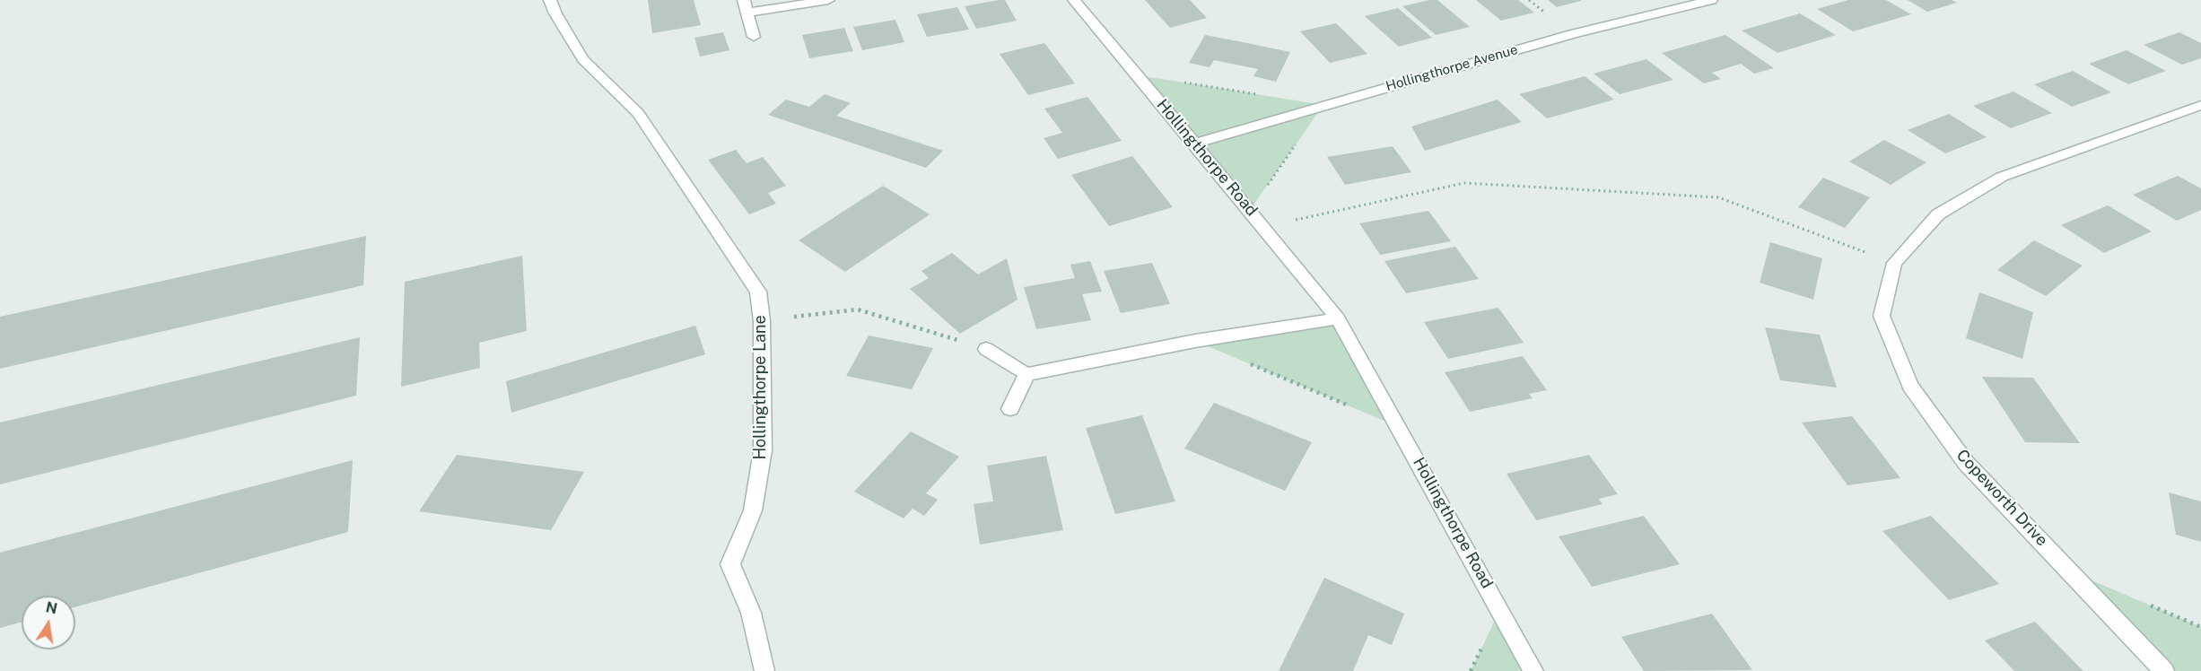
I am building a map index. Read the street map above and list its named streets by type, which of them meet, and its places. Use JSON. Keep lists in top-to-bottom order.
{
  "streets": {
    "street": [
      "Hollingthorpe Avenue",
      "Hollingthorpe Road",
      "Hollingthorpe Lane",
      "Copeworth Drive"
    ]
  },
  "crossings": [
    ["Hollingthorpe Avenue", "Hollingthorpe Road"]
  ],
  "north": "top"
}
